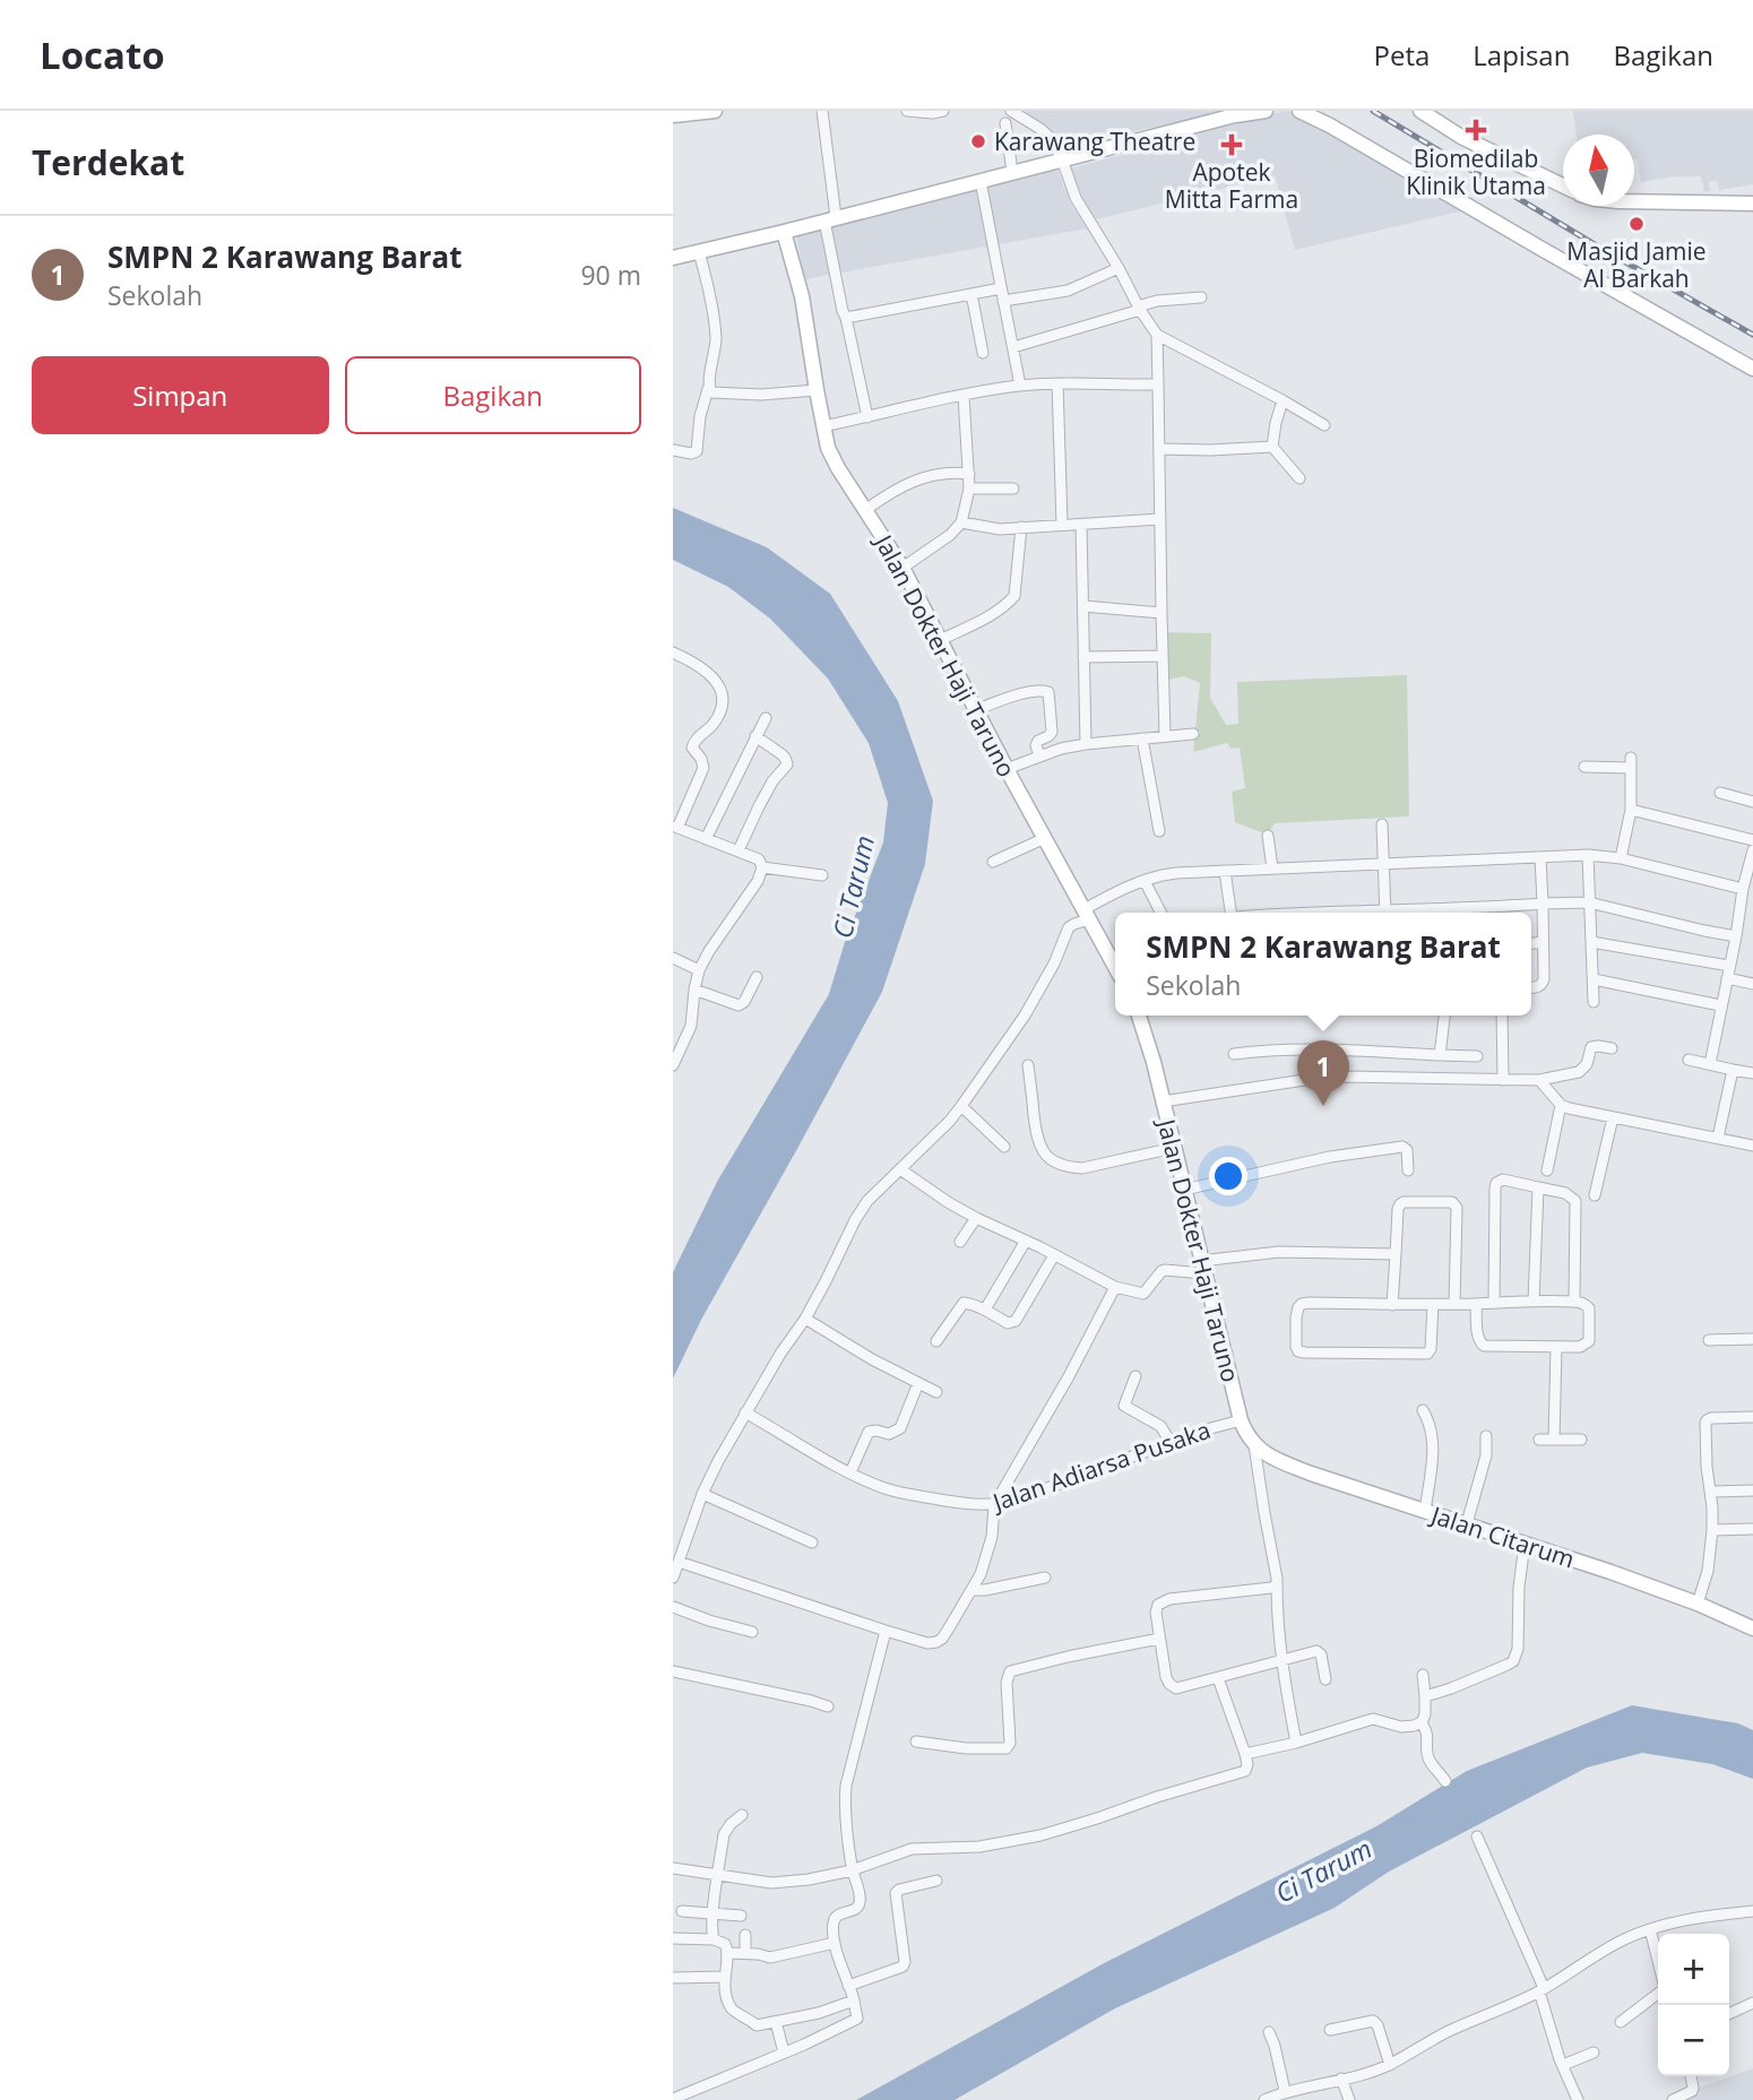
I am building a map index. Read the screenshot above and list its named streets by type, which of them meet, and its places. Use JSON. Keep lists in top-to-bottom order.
{
  "streets": {
    "street": ["Jalan Dokter Haji Taruno", "Jalan Adiarsa Pusaka", "Jalan Citarum"]
  },
  "crossings": [
    ["Jalan Dokter Haji Taruno", "Jalan Adiarsa Pusaka"],
    ["Jalan Dokter Haji Taruno", "Jalan Citarum"]
  ],
  "water": ["Ci Tarum"],
  "places": {
    "health": ["Biomedilab Klinik Utama", "Apotek Mitta Farma"],
    "other": ["Karawang Theatre", "Masjid Jamie Al Barkah"]
  },
  "north": "top",
  "page": {
    "header": "Locato",
    "nav": ["Peta", "Lapisan", "Bagikan"],
    "heading": "Terdekat",
    "list": [
      {
        "mark": "1",
        "name": "SMPN 2 Karawang Barat",
        "note": "Sekolah",
        "value": "90 m"
      }
    ],
    "buttons": ["Simpan", "Bagikan"],
    "popup": ["SMPN 2 Karawang Barat", "Sekolah"],
    "pins": "1",
    "map_buttons": ["+", "−"]
  }
}
